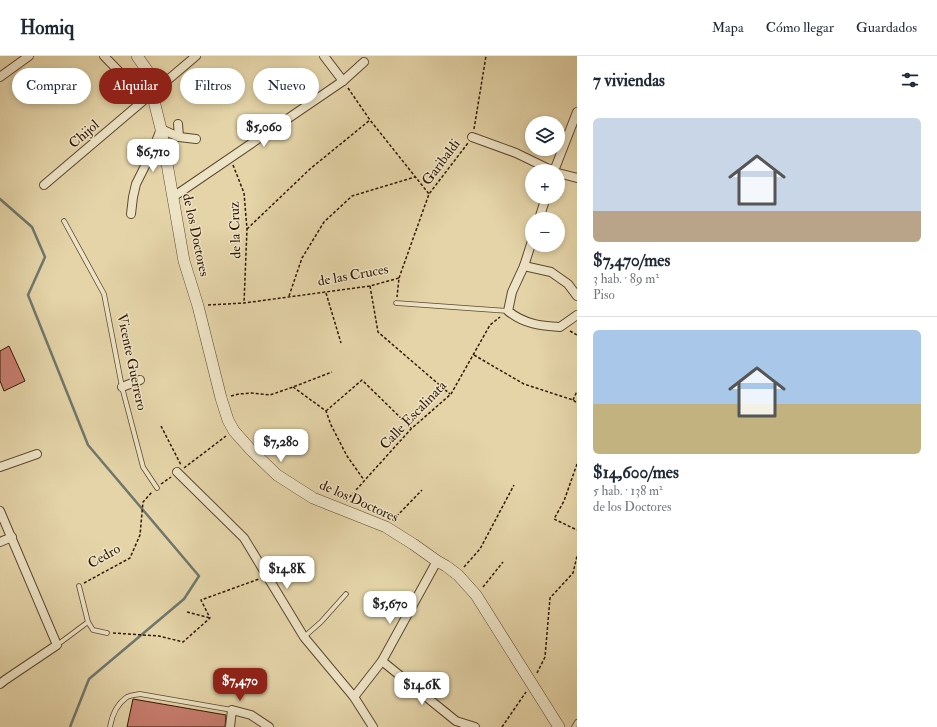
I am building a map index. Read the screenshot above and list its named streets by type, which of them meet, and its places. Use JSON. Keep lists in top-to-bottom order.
{
  "streets": {
    "street": ["Chijol", "de los Doctores"],
    "lane": ["Vicente Guerrero", "Cedro"],
    "path": [
      "Garibaldi",
      "de la Cruz",
      "de las Cruces",
      "Calle Escalinata"
    ]
  },
  "crossings": [
    ["Garibaldi", "de las Cruces"],
    ["de la Cruz", "de las Cruces"],
    ["de los Doctores", "de las Cruces"],
    ["de los Doctores", "Calle Escalinata"],
    ["Vicente Guerrero", "Cedro"]
  ],
  "page": {
    "header": "Homiq",
    "nav": ["Mapa", "Cómo llegar", "Guardados"],
    "heading": "7 viviendas",
    "chip": [
      "Comprar",
      "Alquilar",
      "Filtros",
      "Nuevo"
    ],
    "list": [
      {
        "name": "$7,470/mes",
        "note": "3 hab. · 89 m² · Piso"
      },
      {
        "name": "$14,600/mes",
        "note": "5 hab. · 138 m² · de los Doctores"
      }
    ],
    "price": [
      "$5,060",
      "$6,710",
      "$7,280",
      "$14.8K",
      "$5,670",
      "$7,470",
      "$14.6K"
    ],
    "map_buttons": ["+", "−"]
  }
}
